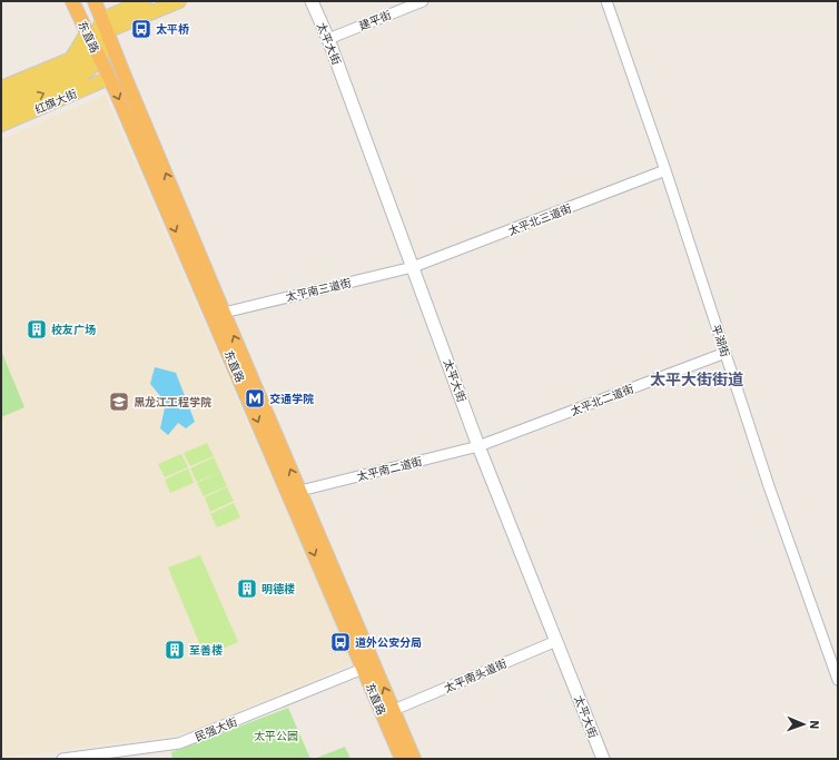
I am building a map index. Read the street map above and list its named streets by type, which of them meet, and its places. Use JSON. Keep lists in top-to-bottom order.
{
  "streets": {
    "highway": ["东直路"],
    "main road": ["太平大街", "红旗大街"],
    "street": [
      "建平街",
      "太平北三道街",
      "太平南三道街",
      "平湖街",
      "太平北二道街",
      "太平南二道街",
      "太平南头道街",
      "民强大街"
    ]
  },
  "crossings": [
    ["建平街", "太平大街"],
    ["东直路", "红旗大街"],
    ["东直路", "太平南三道街"],
    ["东直路", "太平南二道街"],
    ["东直路", "太平南头道街"],
    ["东直路", "民强大街"],
    ["太平大街", "太平北三道街"],
    ["太平大街", "太平南三道街"],
    ["太平大街", "太平北二道街"],
    ["太平大街", "太平南二道街"],
    ["太平大街", "太平南头道街"],
    ["太平北三道街", "太平南三道街"],
    ["太平北三道街", "平湖街"],
    ["平湖街", "太平北二道街"],
    ["太平北二道街", "太平南二道街"]
  ],
  "districts": ["太平大街街道"],
  "parks": ["太平公园"],
  "places": {
    "bus stop": ["太平桥", "道外公安分局"],
    "building": ["校友广场", "明德楼", "至善楼"],
    "metro station": ["交通学院"],
    "school or university": ["黑龙江工程学院"]
  },
  "north": "right"
}
